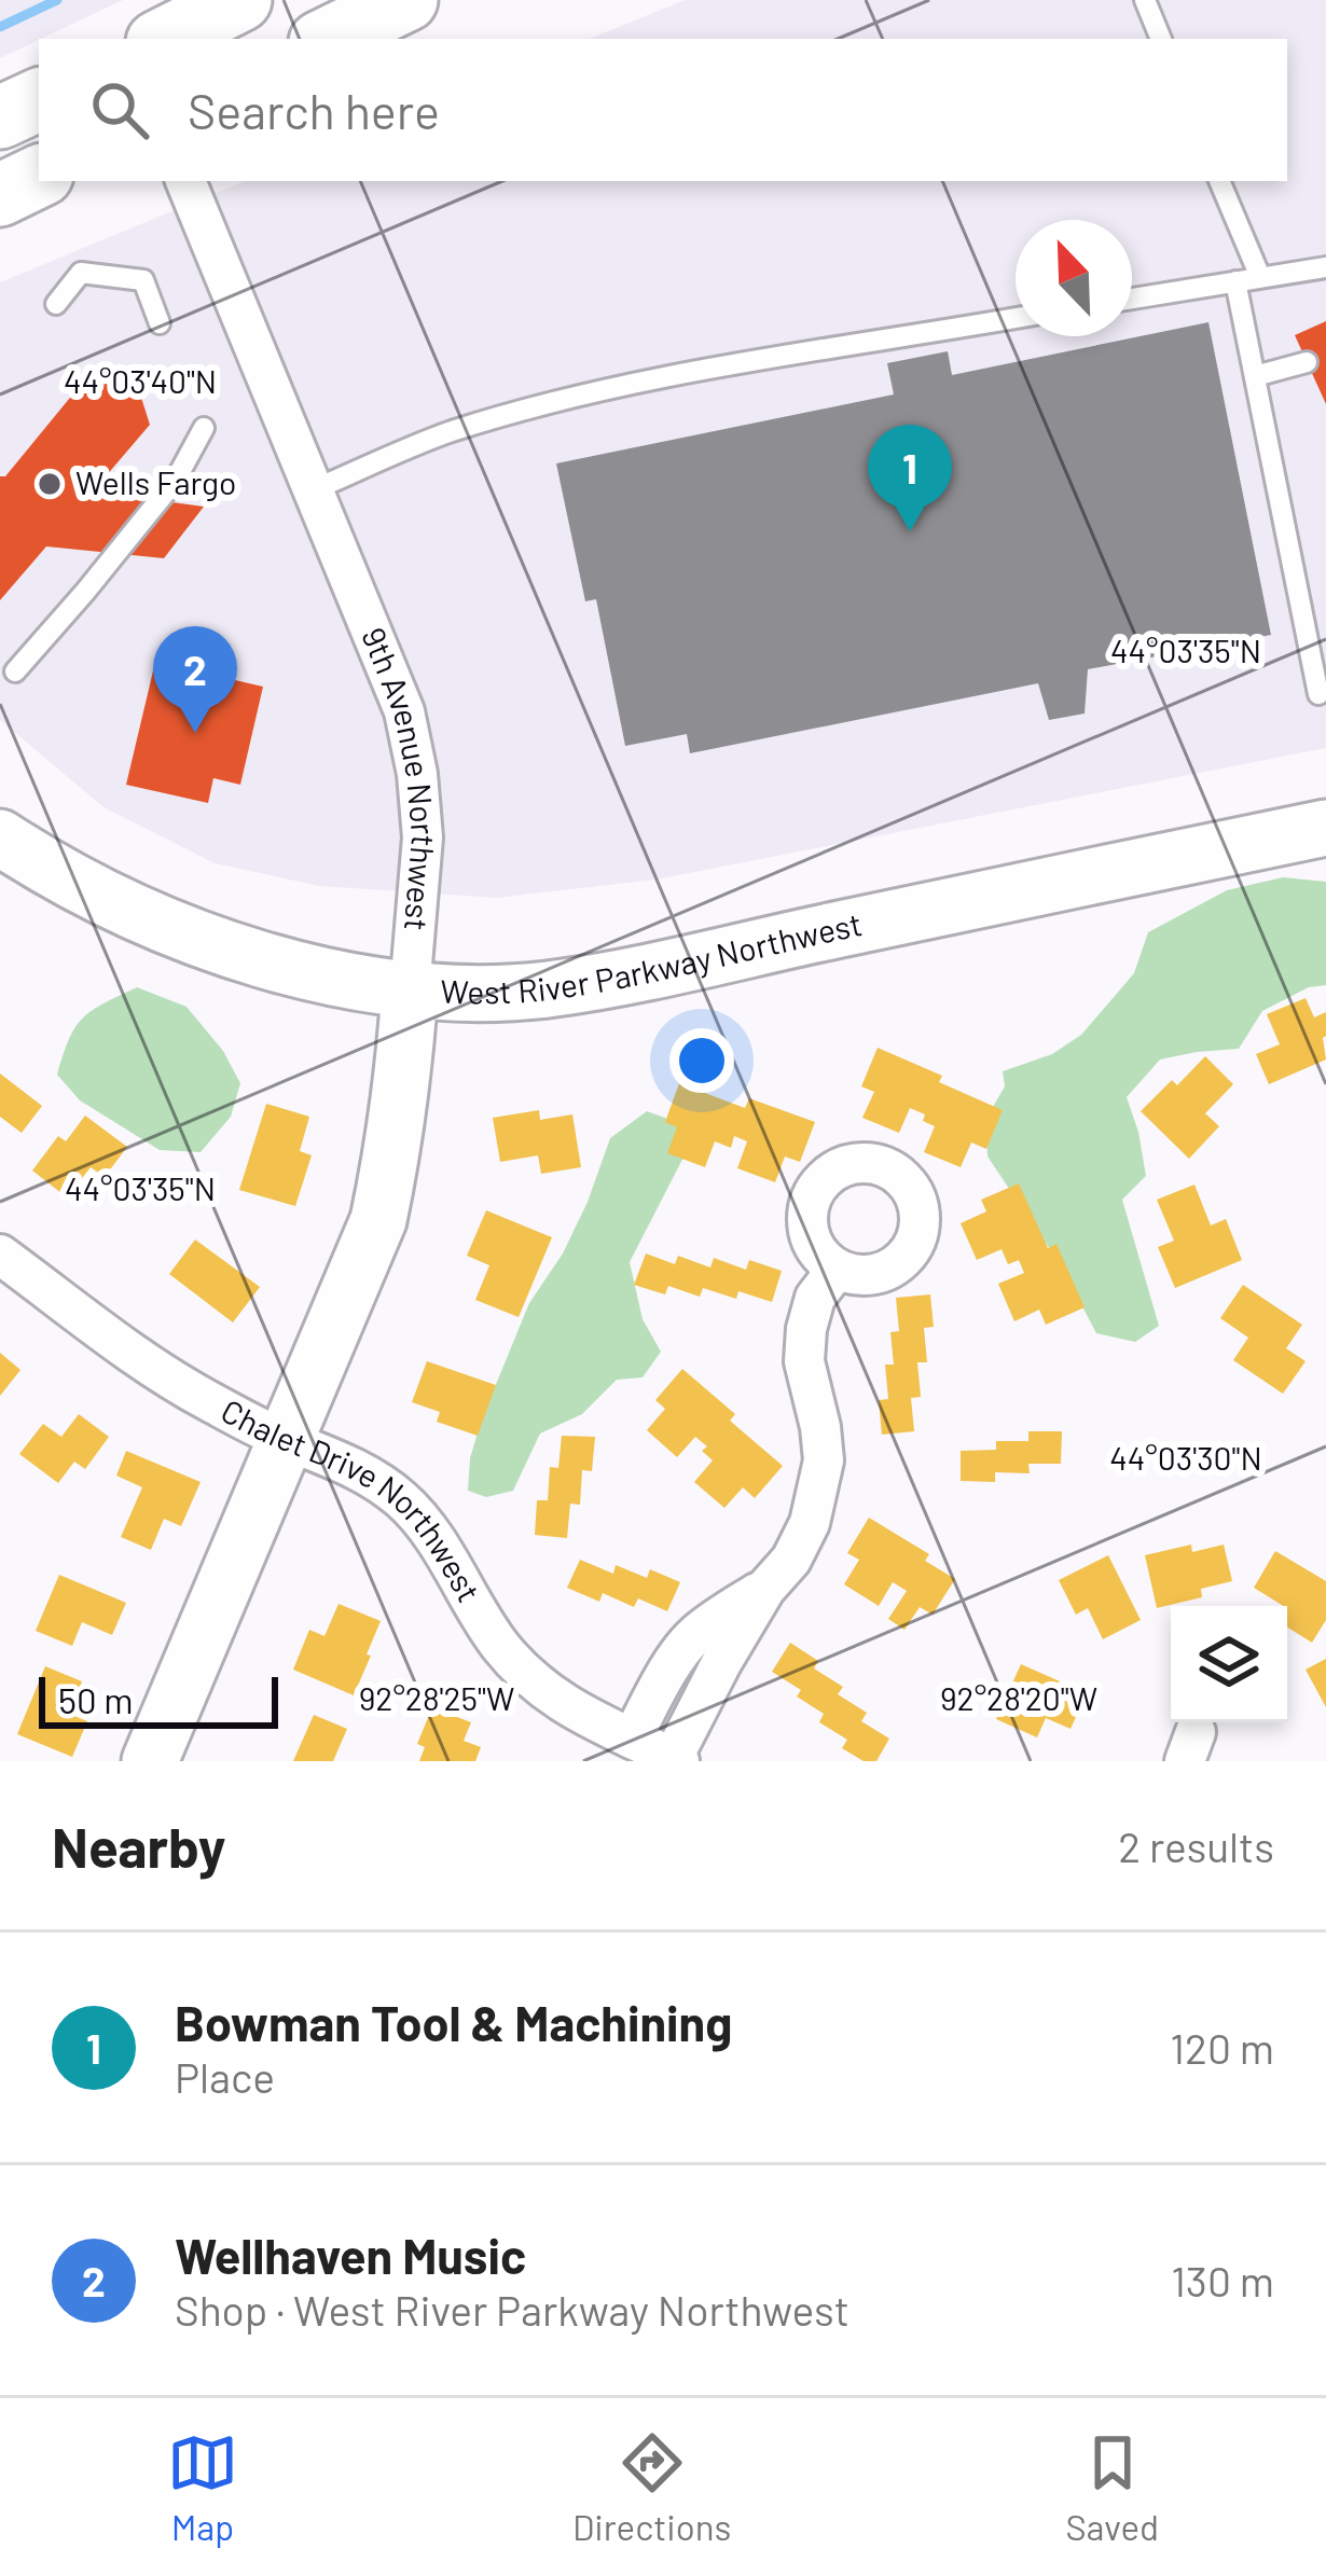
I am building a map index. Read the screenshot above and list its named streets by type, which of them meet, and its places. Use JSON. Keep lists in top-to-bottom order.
{
  "streets": {
    "main road": ["9th Avenue Northwest", "West River Parkway Northwest"],
    "street": ["Chalet Drive Northwest"]
  },
  "crossings": [
    ["9th Avenue Northwest", "West River Parkway Northwest"],
    ["9th Avenue Northwest", "Chalet Drive Northwest"]
  ],
  "places": ["Wells Fargo"],
  "scale_bar": "50 m",
  "north": "top left",
  "page": {
    "search": "Search here",
    "pins": ["1", "2"],
    "scale": "50 m",
    "heading": ["Nearby", "2 results"],
    "list": [
      {
        "mark": "1",
        "name": "Bowman Tool & Machining",
        "note": "Place",
        "value": "120 m"
      },
      {
        "mark": "2",
        "name": "Wellhaven Music",
        "note": "Shop · West River Parkway Northwest",
        "value": "130 m"
      }
    ],
    "nav": ["Map", "Directions", "Saved"]
  },
  "coordinates": [
    "44°03'40\"N",
    "44°03'35\"N",
    "44°03'30\"N",
    "92°28'25\"W",
    "92°28'20\"W"
  ]
}
